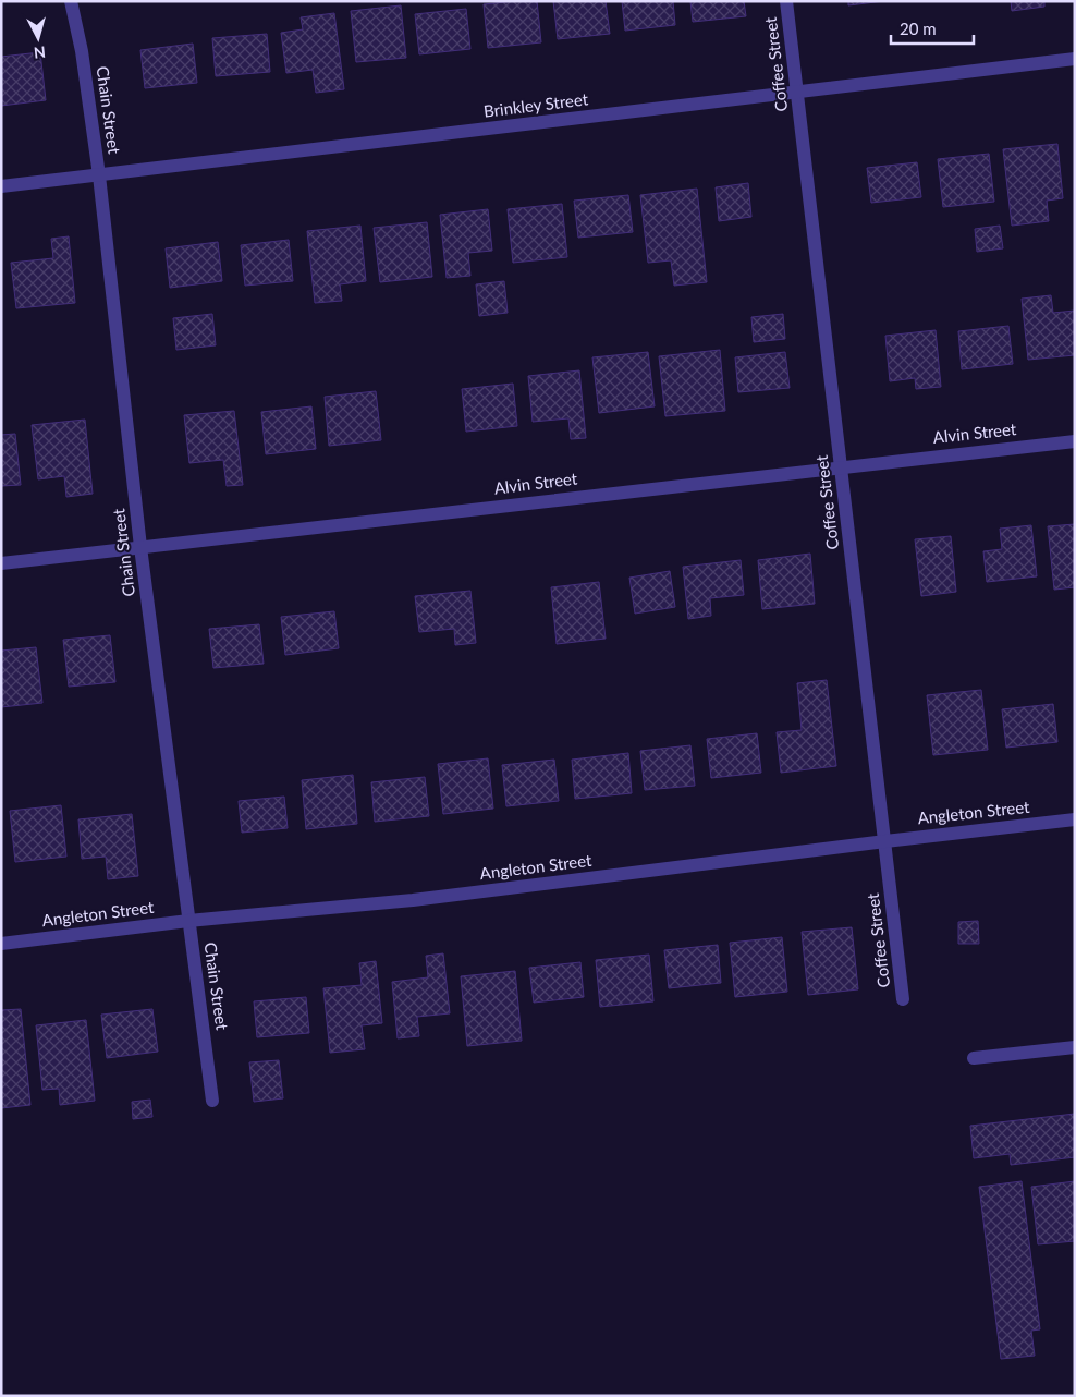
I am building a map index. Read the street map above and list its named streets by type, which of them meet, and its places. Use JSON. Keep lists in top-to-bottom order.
{
  "streets": {
    "street": [
      "Coffee Street",
      "Brinkley Street",
      "Chain Street",
      "Alvin Street",
      "Angleton Street"
    ]
  },
  "crossings": [
    ["Coffee Street", "Brinkley Street"],
    ["Coffee Street", "Alvin Street"],
    ["Coffee Street", "Angleton Street"],
    ["Brinkley Street", "Chain Street"],
    ["Chain Street", "Alvin Street"],
    ["Chain Street", "Angleton Street"]
  ],
  "scale_bar": "20 m",
  "north": "bottom"
}
